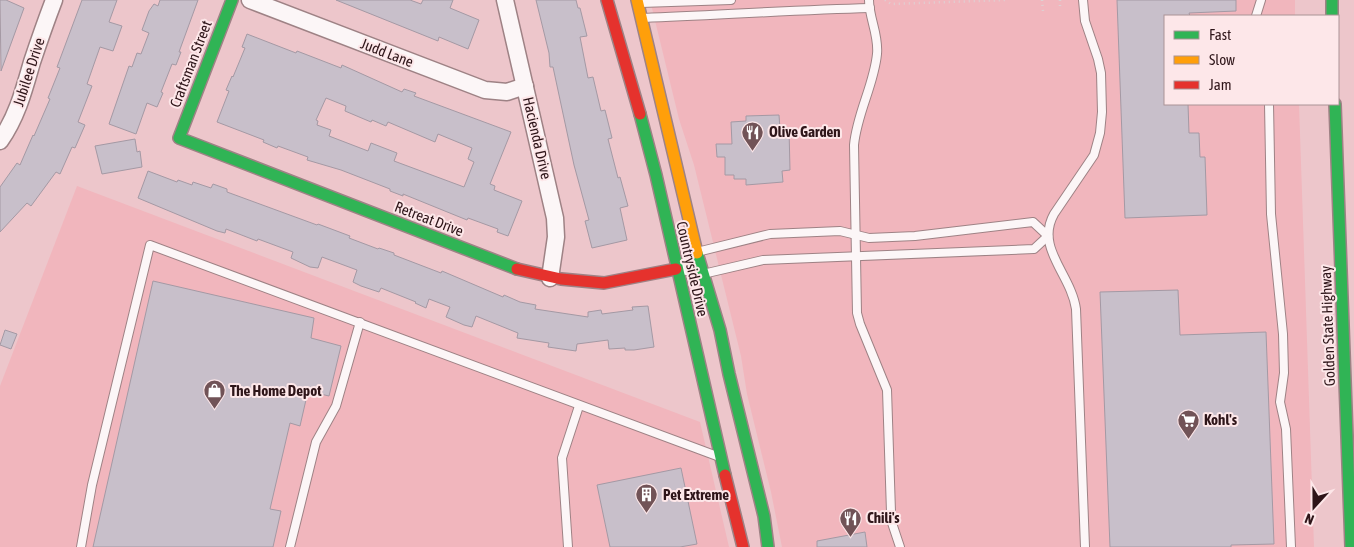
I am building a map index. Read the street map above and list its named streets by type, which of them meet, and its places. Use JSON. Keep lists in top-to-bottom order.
{
  "streets": {
    "main road": [
      "Craftsman Street",
      "Retreat Drive",
      "Countryside Drive",
      "Golden State Highway"
    ],
    "street": ["Judd Lane", "Jubilee Drive", "Hacienda Drive"]
  },
  "crossings": [
    ["Judd Lane", "Hacienda Drive"],
    ["Craftsman Street", "Retreat Drive"],
    ["Hacienda Drive", "Retreat Drive"],
    ["Retreat Drive", "Countryside Drive"]
  ],
  "places": {
    "restaurant": ["Olive Garden", "Chili's"],
    "shop": ["The Home Depot"],
    "supermarket": ["Kohl's"],
    "building": ["Pet Extreme"]
  },
  "legend": ["Fast", "Slow", "Jam"],
  "north": "bottom"
}
